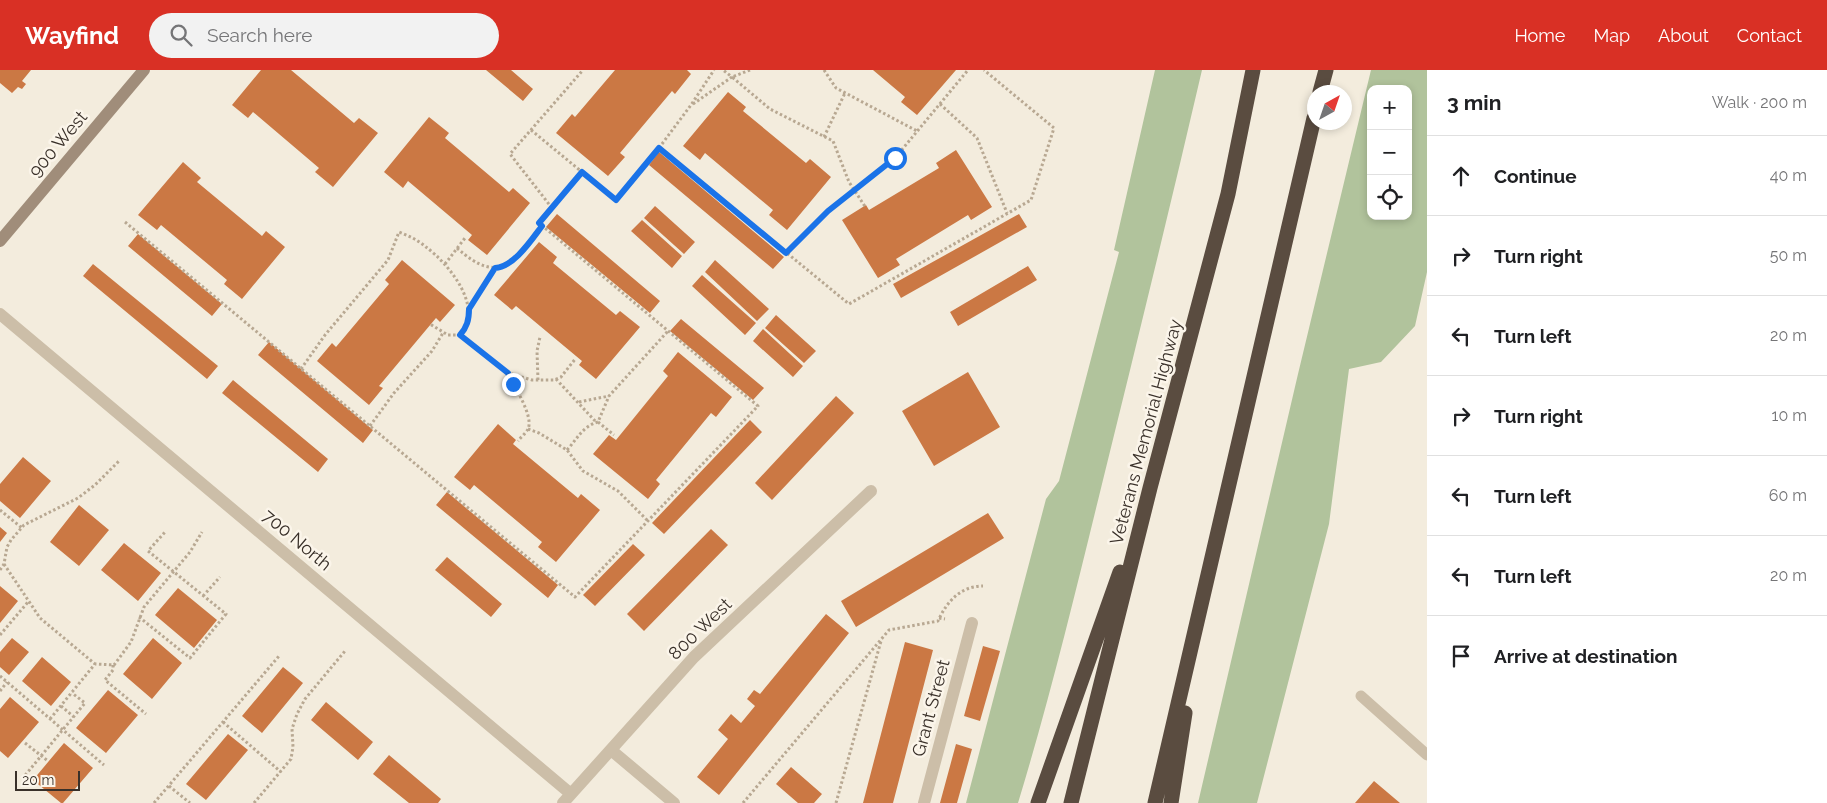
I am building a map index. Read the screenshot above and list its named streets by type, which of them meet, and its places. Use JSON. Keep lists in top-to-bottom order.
{
  "streets": {
    "highway": ["Veterans Memorial Highway"],
    "main road": ["900 West"],
    "street": ["700 North", "800 West", "Grant Street"]
  },
  "crossings": [
    ["700 North", "800 West"]
  ],
  "scale_bar": "20 m",
  "north": "top right",
  "page": {
    "header": "Wayfind",
    "search": "Search here",
    "nav": [
      "Home",
      "Map",
      "About",
      "Contact"
    ],
    "heading": ["3 min", "Walk · 200 m"],
    "map_buttons": ["+", "−"],
    "list": [
      ["Continue", "40 m"],
      ["Turn right", "50 m"],
      ["Turn left", "20 m"],
      ["Turn right", "10 m"],
      ["Turn left", "60 m"],
      ["Turn left", "20 m"],
      "Arrive at destination"
    ],
    "scale": "20 m"
  }
}
